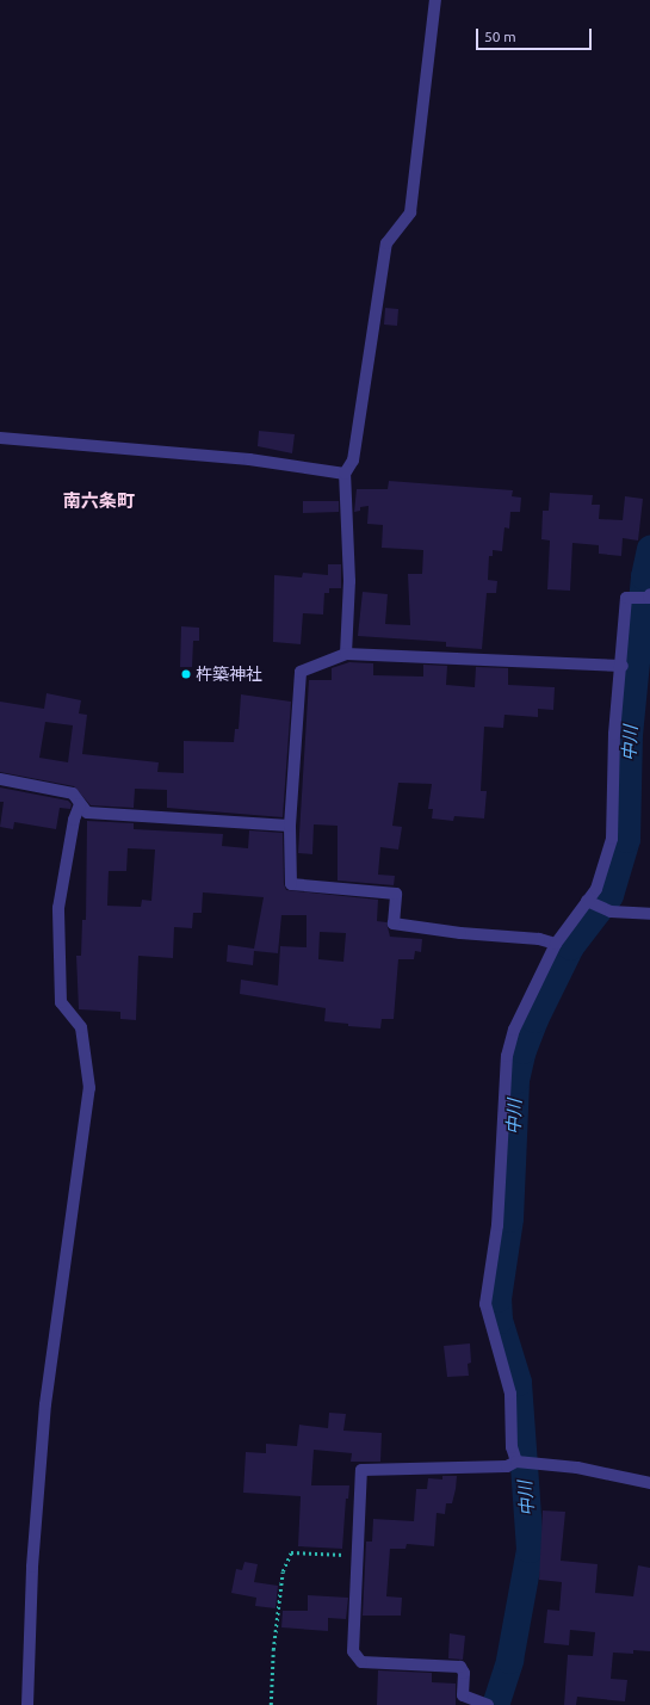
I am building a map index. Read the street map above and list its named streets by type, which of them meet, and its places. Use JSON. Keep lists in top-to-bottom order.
{
  "districts": ["南六条町"],
  "water": ["中川"],
  "places": ["杵築神社"],
  "scale_bar": "50 m"
}
